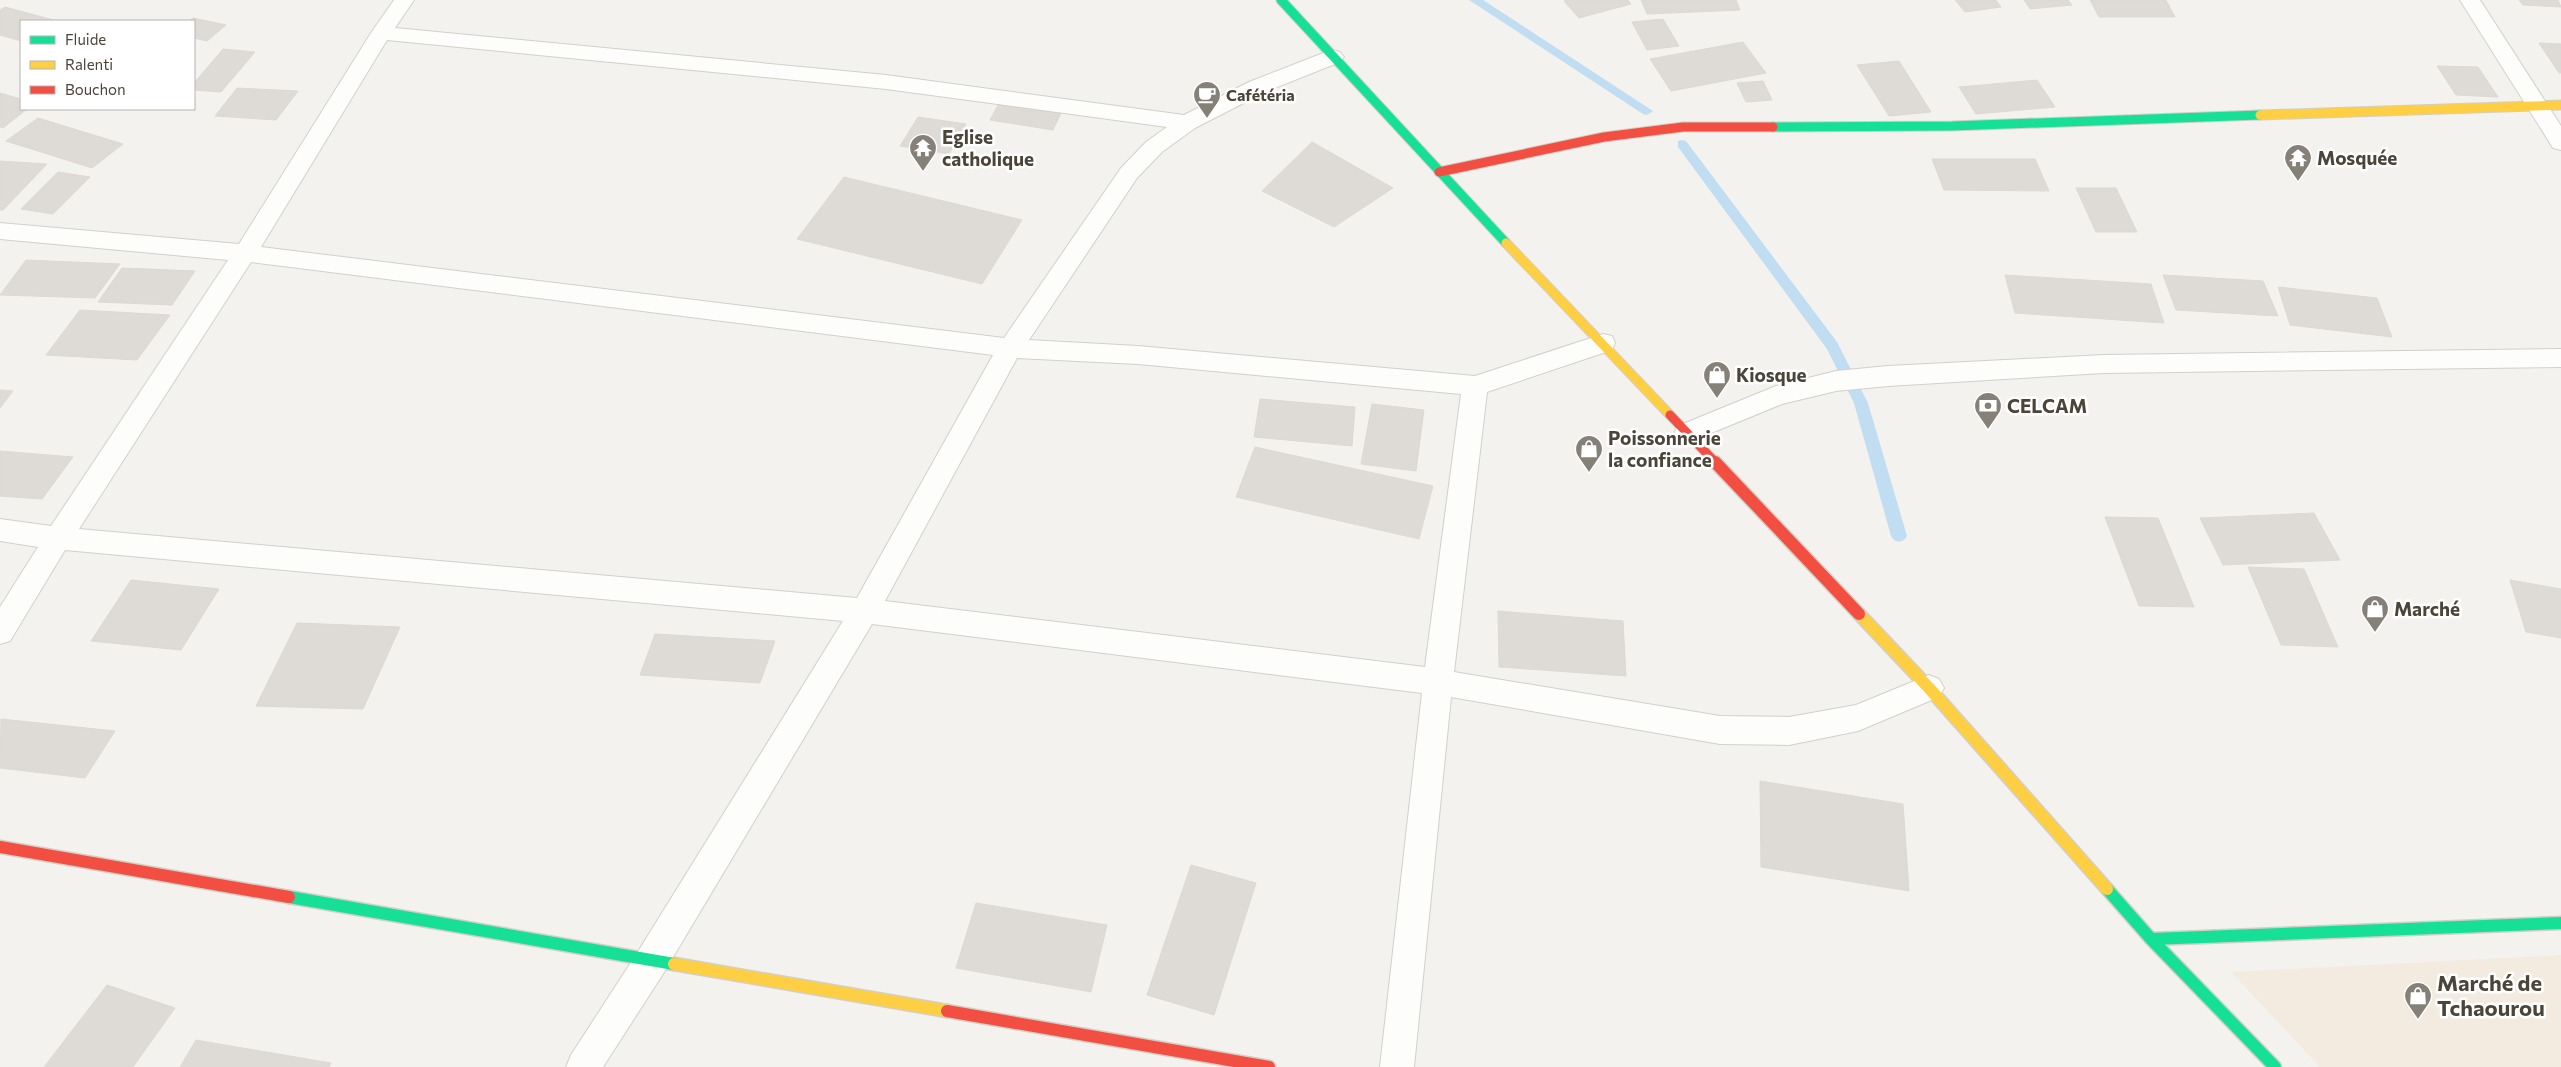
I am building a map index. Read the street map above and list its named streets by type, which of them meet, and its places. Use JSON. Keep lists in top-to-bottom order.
{
  "places": {
    "cafe": ["Cafétéria"],
    "temple": ["Eglise catholique", "Mosquée"],
    "shop": [
      "Kiosque",
      "Poissonnerie la confiance",
      "Marché",
      "Marché de Tchaourou"
    ],
    "bank": ["CELCAM"]
  },
  "legend": ["Fluide", "Ralenti", "Bouchon"]
}
